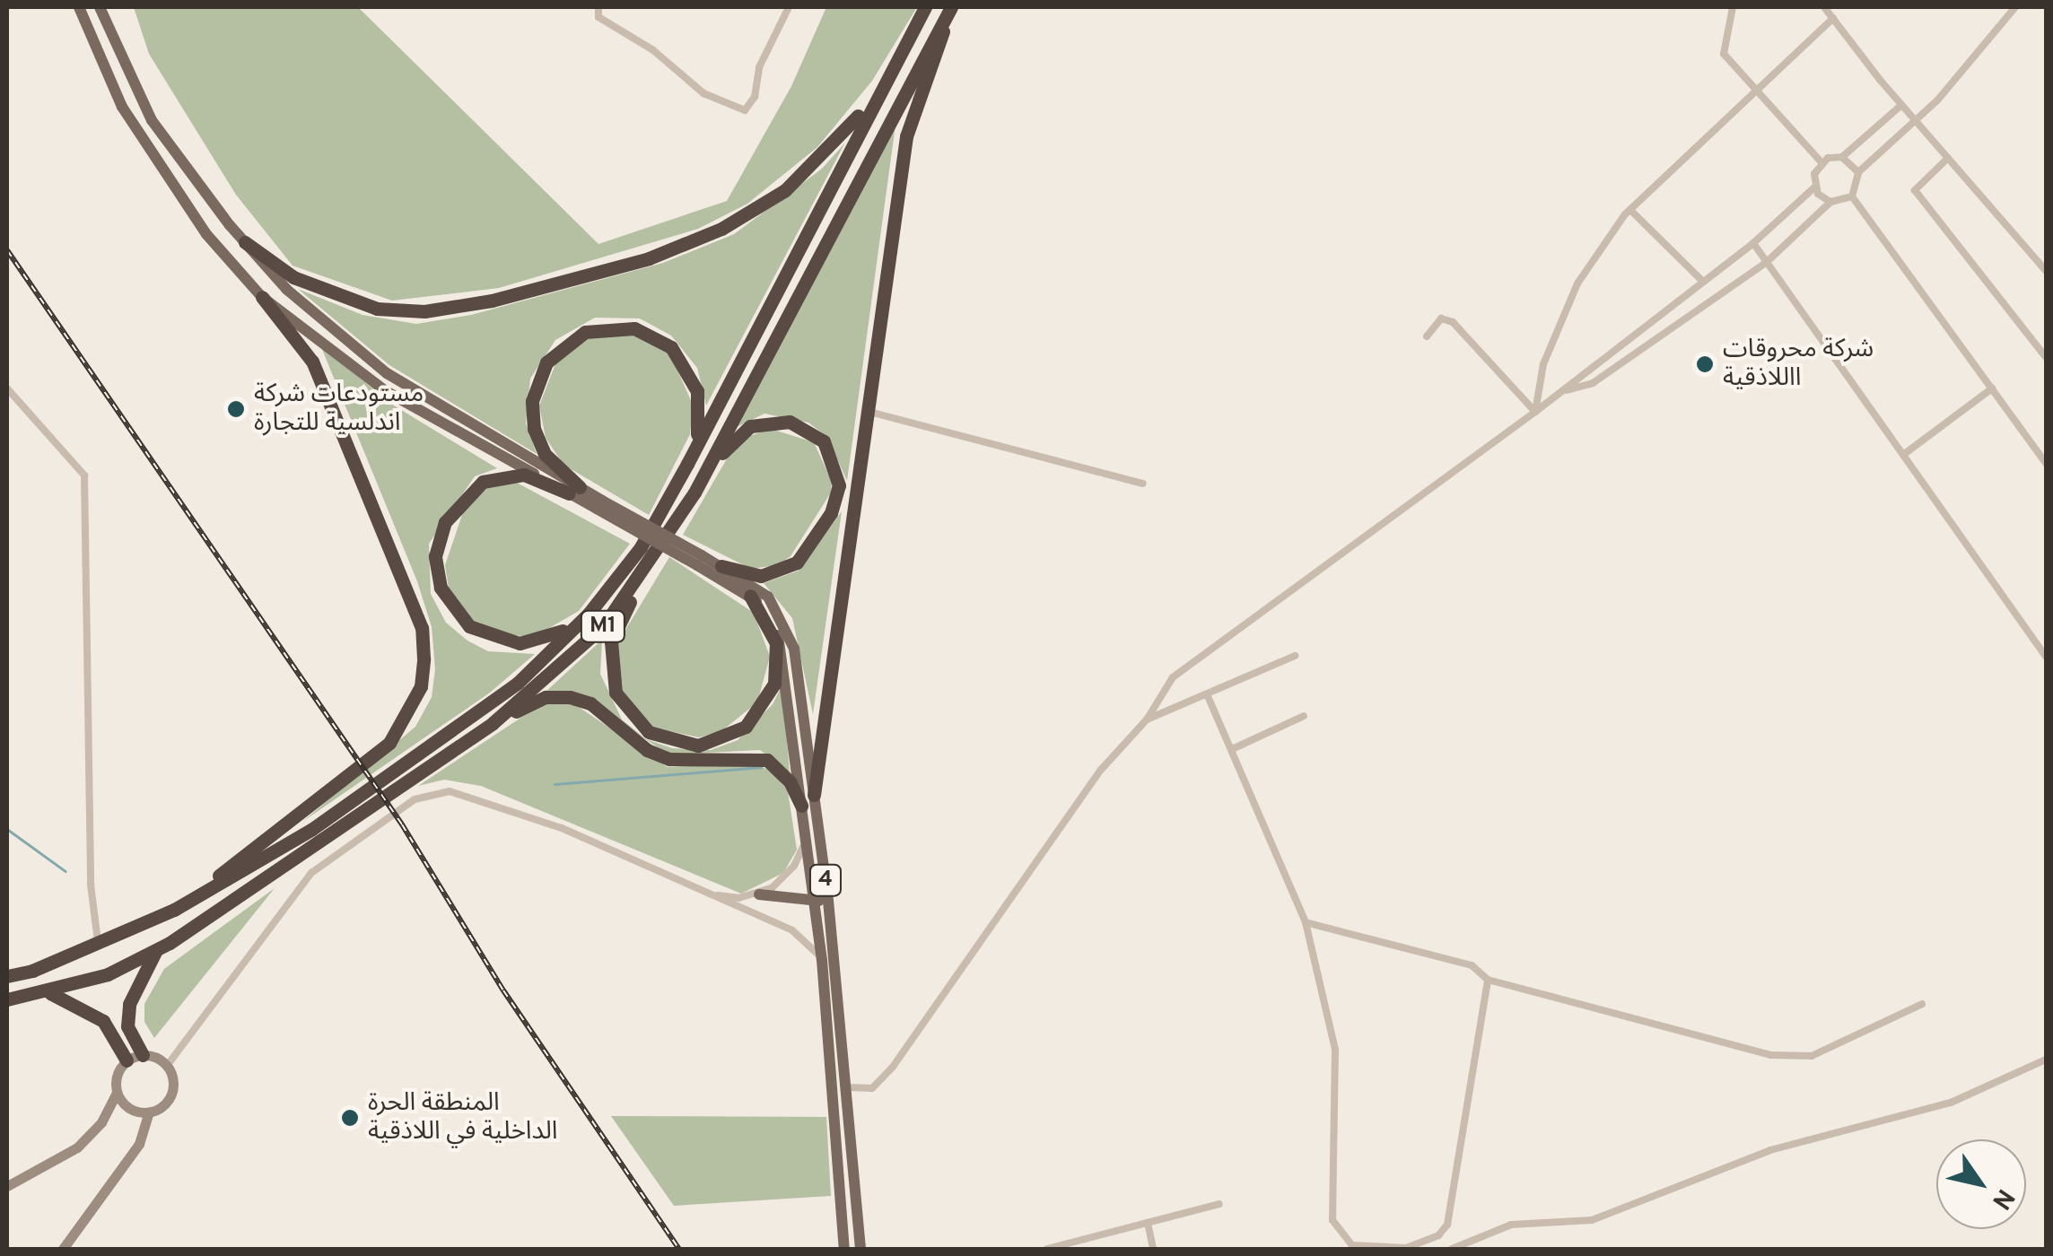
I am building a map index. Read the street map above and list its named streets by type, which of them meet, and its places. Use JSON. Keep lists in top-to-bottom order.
{
  "streets": {
    "highway": ["M1"],
    "main road": ["4"]
  },
  "places": ["شركة محروقات االلاذقية", "مستودعات شركة اندلسية للتجارة", "المنطقة الحرة الداخلية في اللاذقية"],
  "north": "bottom right"
}
